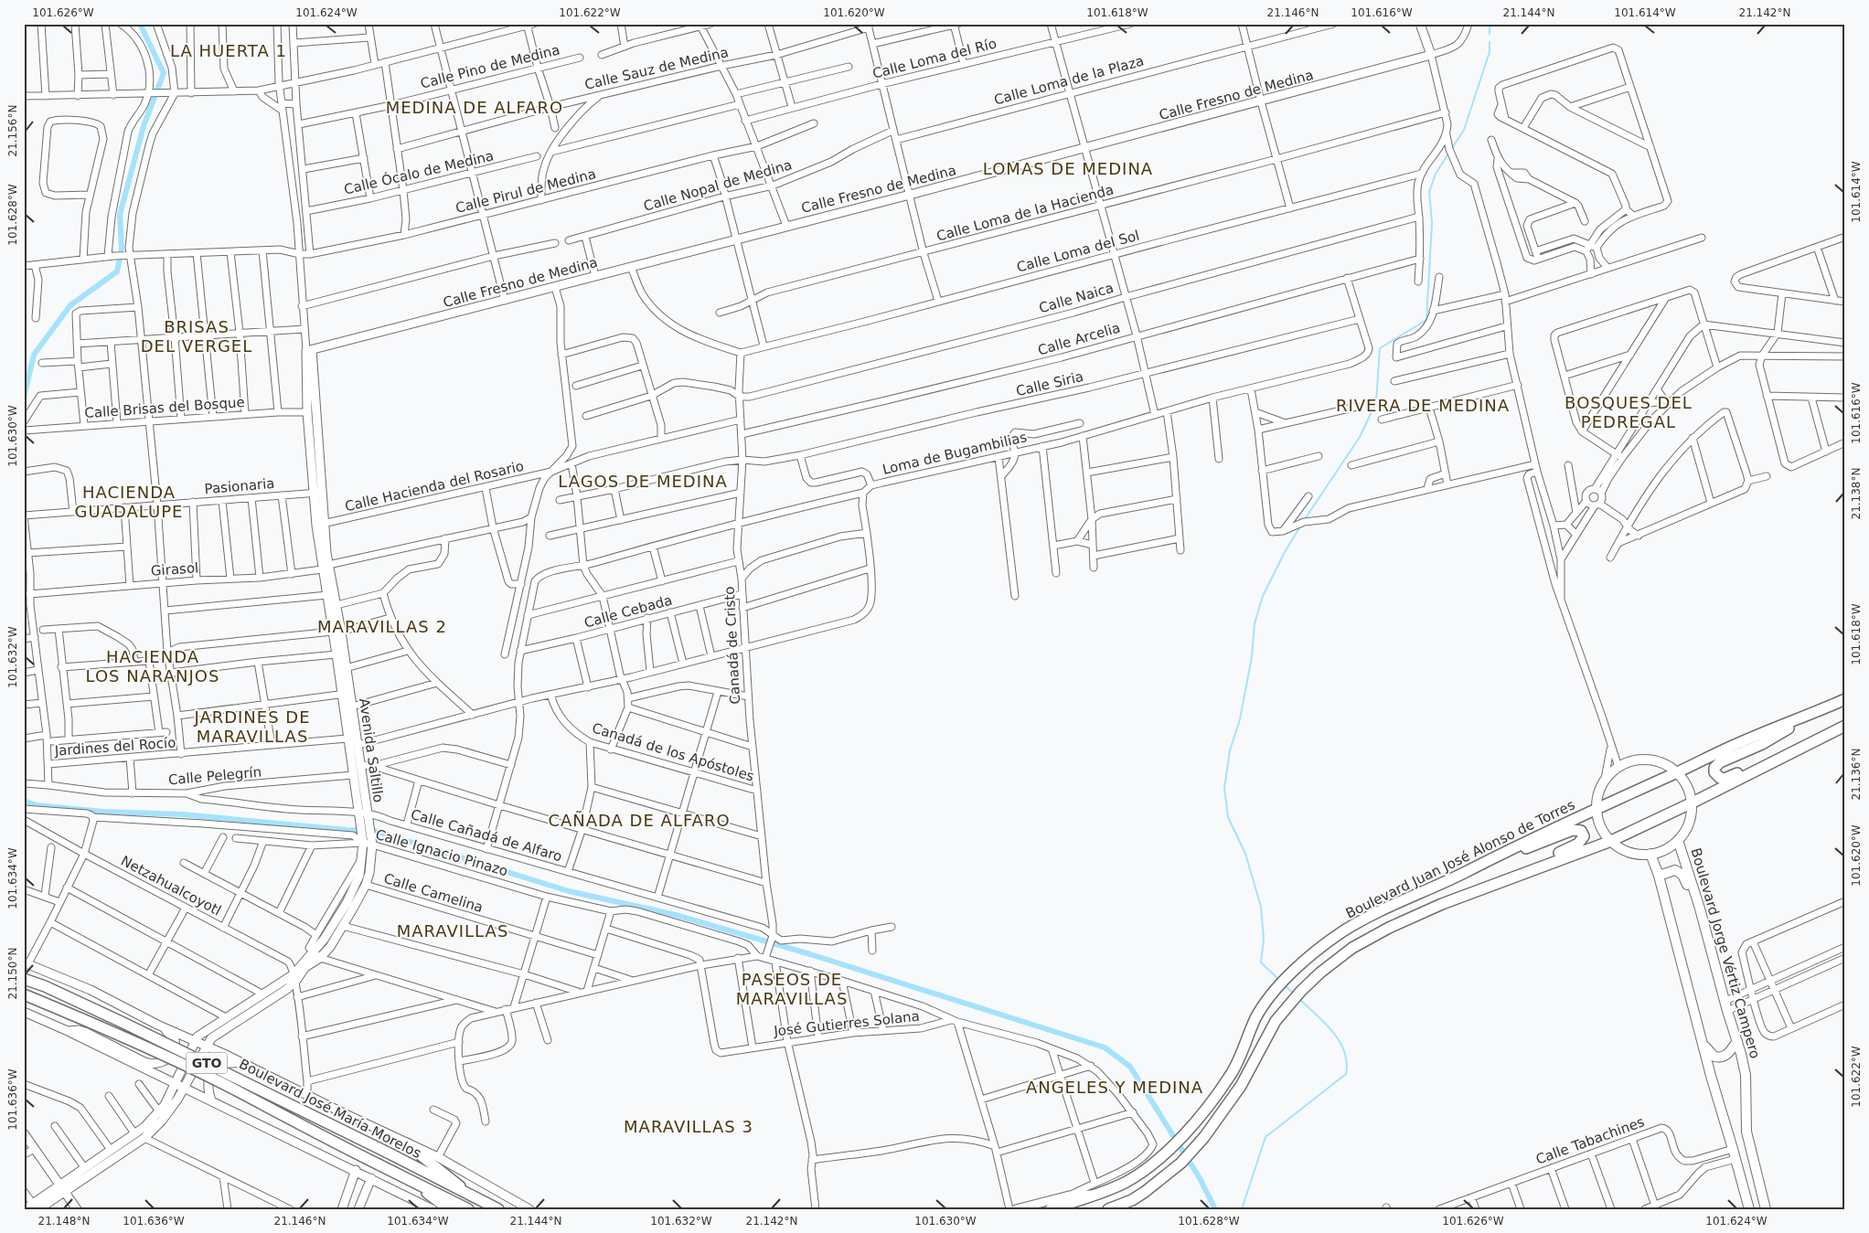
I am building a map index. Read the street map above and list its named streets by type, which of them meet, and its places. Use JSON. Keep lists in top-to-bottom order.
{
  "streets": {
    "main road": [
      "Boulevard Juan José Alonso de Torres",
      "Boulevard Jorge Vértiz Campero",
      "GTO",
      "Boulevard José María Morelos"
    ],
    "street": [
      "Calle Loma del Río",
      "Calle Pino de Medina",
      "Calle Sauz de Medina",
      "Calle Loma de la Plaza",
      "Calle Fresno de Medina",
      "Calle Ócalo de Medina",
      "Calle Nopal de Medina",
      "Calle Pirul de Medina",
      "Calle Loma de la Hacienda",
      "Calle Loma del Sol",
      "Calle Naica",
      "Calle Arcelia",
      "Calle Siria",
      "Calle Brisas del Bosque",
      "Loma de Bugambilias",
      "Pasionaria",
      "Calle Hacienda del Rosario",
      "Girasol",
      "Calle Cebada",
      "Canadá de Cristo",
      "Jardines del Rocío",
      "Avenida Saltillo",
      "Canadá de los Apóstoles",
      "Calle Pelegrín",
      "Calle Cañadá de Alfaro",
      "Calle Ignacio Pinazo",
      "Netzahualcoyotl",
      "Calle Camelina",
      "José Gutierres Solana",
      "Calle Tabachines"
    ]
  },
  "crossings": [
    ["Calle Fresno de Medina", "Avenida Saltillo"],
    ["Calle Pirul de Medina", "Avenida Saltillo"],
    ["Calle Loma del Sol", "Canadá de Cristo"],
    ["Calle Naica", "Canadá de Cristo"],
    ["Calle Arcelia", "Canadá de Cristo"],
    ["Calle Siria", "Loma de Bugambilias"],
    ["Calle Siria", "Canadá de Cristo"],
    ["Calle Brisas del Bosque", "Avenida Saltillo"],
    ["Loma de Bugambilias", "Canadá de Cristo"],
    ["Pasionaria", "Avenida Saltillo"],
    ["Calle Hacienda del Rosario", "Girasol"],
    ["Calle Hacienda del Rosario", "Canadá de Cristo"],
    ["Calle Hacienda del Rosario", "Avenida Saltillo"],
    ["Girasol", "Avenida Saltillo"],
    ["Calle Cebada", "Canadá de Cristo"],
    ["Canadá de Cristo", "Canadá de los Apóstoles"],
    ["Canadá de Cristo", "Calle Cañadá de Alfaro"],
    ["Jardines del Rocío", "Avenida Saltillo"],
    ["Avenida Saltillo", "Calle Pelegrín"],
    ["Avenida Saltillo", "Calle Cañadá de Alfaro"],
    ["Avenida Saltillo", "Calle Ignacio Pinazo"],
    ["Avenida Saltillo", "Netzahualcoyotl"],
    ["Avenida Saltillo", "Calle Camelina"],
    ["Calle Pelegrín", "Calle Cañadá de Alfaro"]
  ],
  "districts": [
    "LA HUERTA 1",
    "MEDINA DE ALFARO",
    "LOMAS DE MEDINA",
    "BRISAS DEL VERGEL",
    "BOSQUES DEL PEDREGAL",
    "RIVERA DE MEDINA",
    "LAGOS DE MEDINA",
    "HACIENDA GUADALUPE",
    "MARAVILLAS 2",
    "HACIENDA LOS NARANJOS",
    "JARDINES DE MARAVILLAS",
    "CAÑADA DE ALFARO",
    "MARAVILLAS",
    "PASEOS DE MARAVILLAS",
    "ANGELES Y MEDINA",
    "MARAVILLAS 3"
  ],
  "coordinates": [
    "101.626°W",
    "101.624°W",
    "101.622°W",
    "101.620°W",
    "101.618°W",
    "21.146°N",
    "101.616°W",
    "21.144°N",
    "101.614°W",
    "21.142°N",
    "21.156°N",
    "101.628°W",
    "101.630°W",
    "21.138°N",
    "101.632°W",
    "21.136°N",
    "101.634°W",
    "21.150°N",
    "101.636°W",
    "21.148°N"
  ]
}
